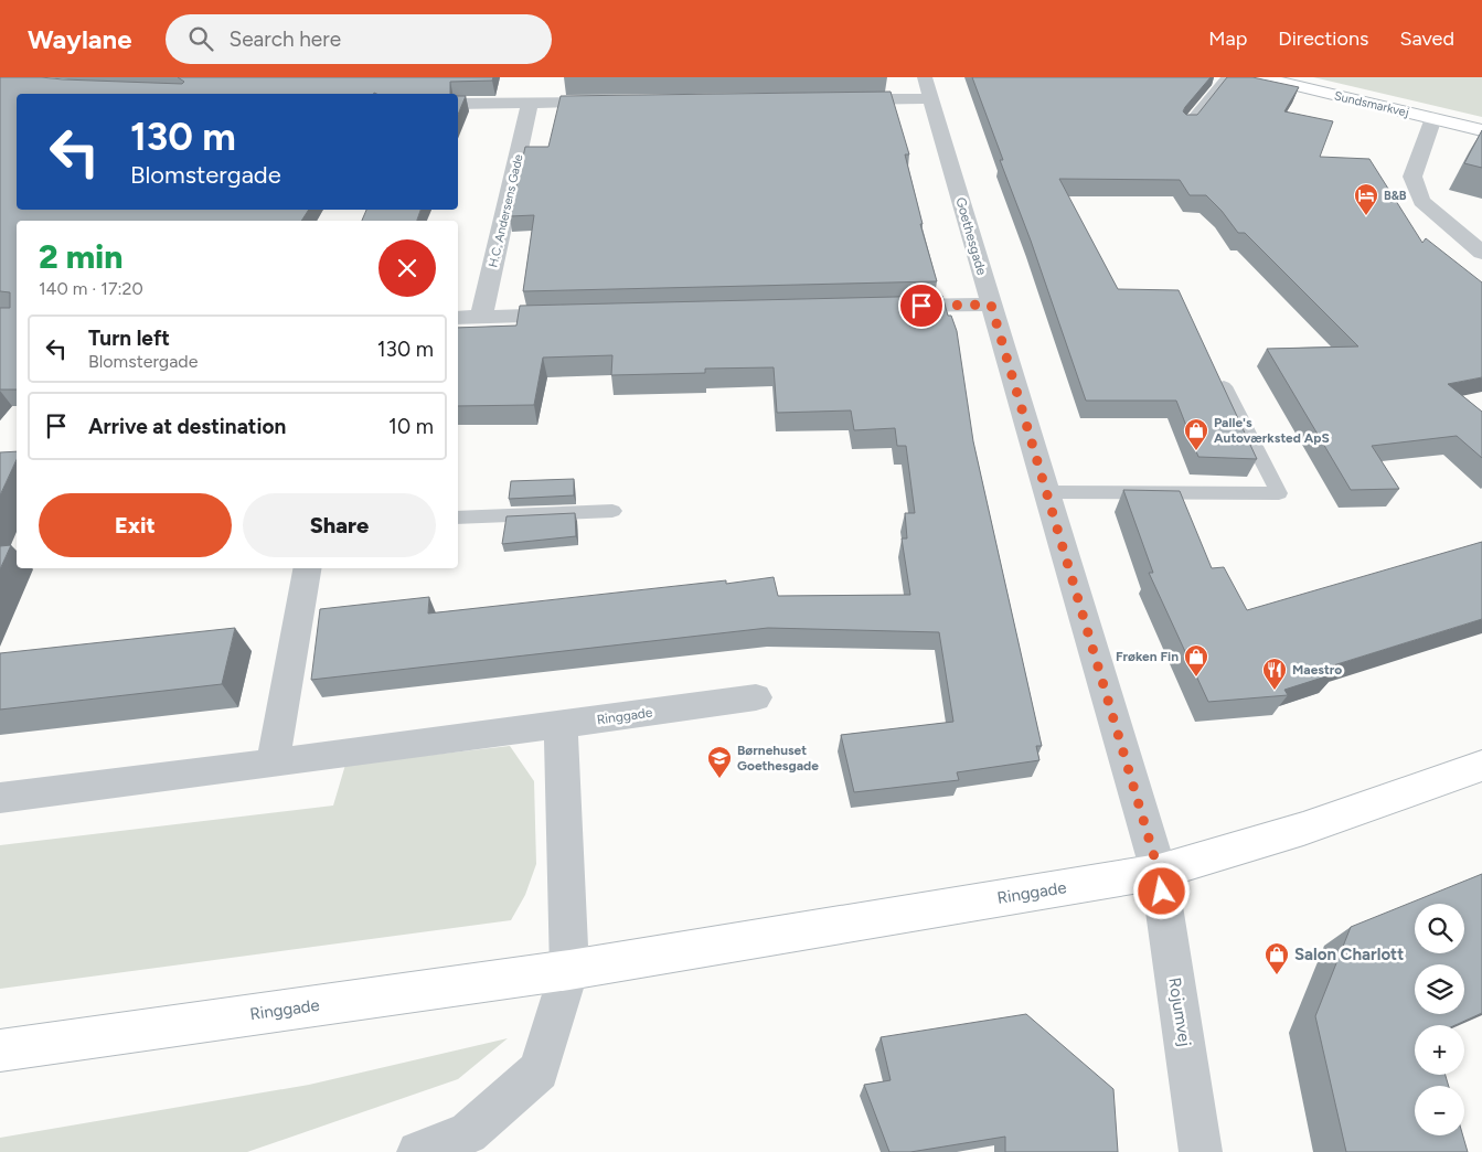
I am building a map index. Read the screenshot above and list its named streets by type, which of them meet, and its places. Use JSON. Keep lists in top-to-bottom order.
{
  "streets": {
    "street": [
      "Sundsmarkvej",
      "H.C. Andersens Gade",
      "Goethesgade",
      "Ringgade",
      "Rojumvej"
    ]
  },
  "crossings": [
    ["Goethesgade", "Ringgade"],
    ["Goethesgade", "Rojumvej"],
    ["Ringgade", "Rojumvej"]
  ],
  "places": {
    "hotel": ["B&B"],
    "shop": ["Palle's Autoværksted ApS", "Frøken Fin", "Salon Charlott"],
    "restaurant": ["Maestro"],
    "school or university": ["Børnehuset Goethesgade"]
  },
  "page": {
    "header": "Waylane",
    "search": "Search here",
    "nav": ["Map", "Directions", "Saved"],
    "turn": ["130 m", "Blomstergade"],
    "heading": ["2 min", "140 m · 17:20"],
    "list": [
      {
        "name": "Turn left",
        "note": "Blomstergade",
        "value": "130 m"
      },
      {
        "name": "Arrive at destination",
        "value": "10 m"
      }
    ],
    "buttons": ["Exit", "Share"],
    "map_buttons": ["+", "−"]
  }
}
